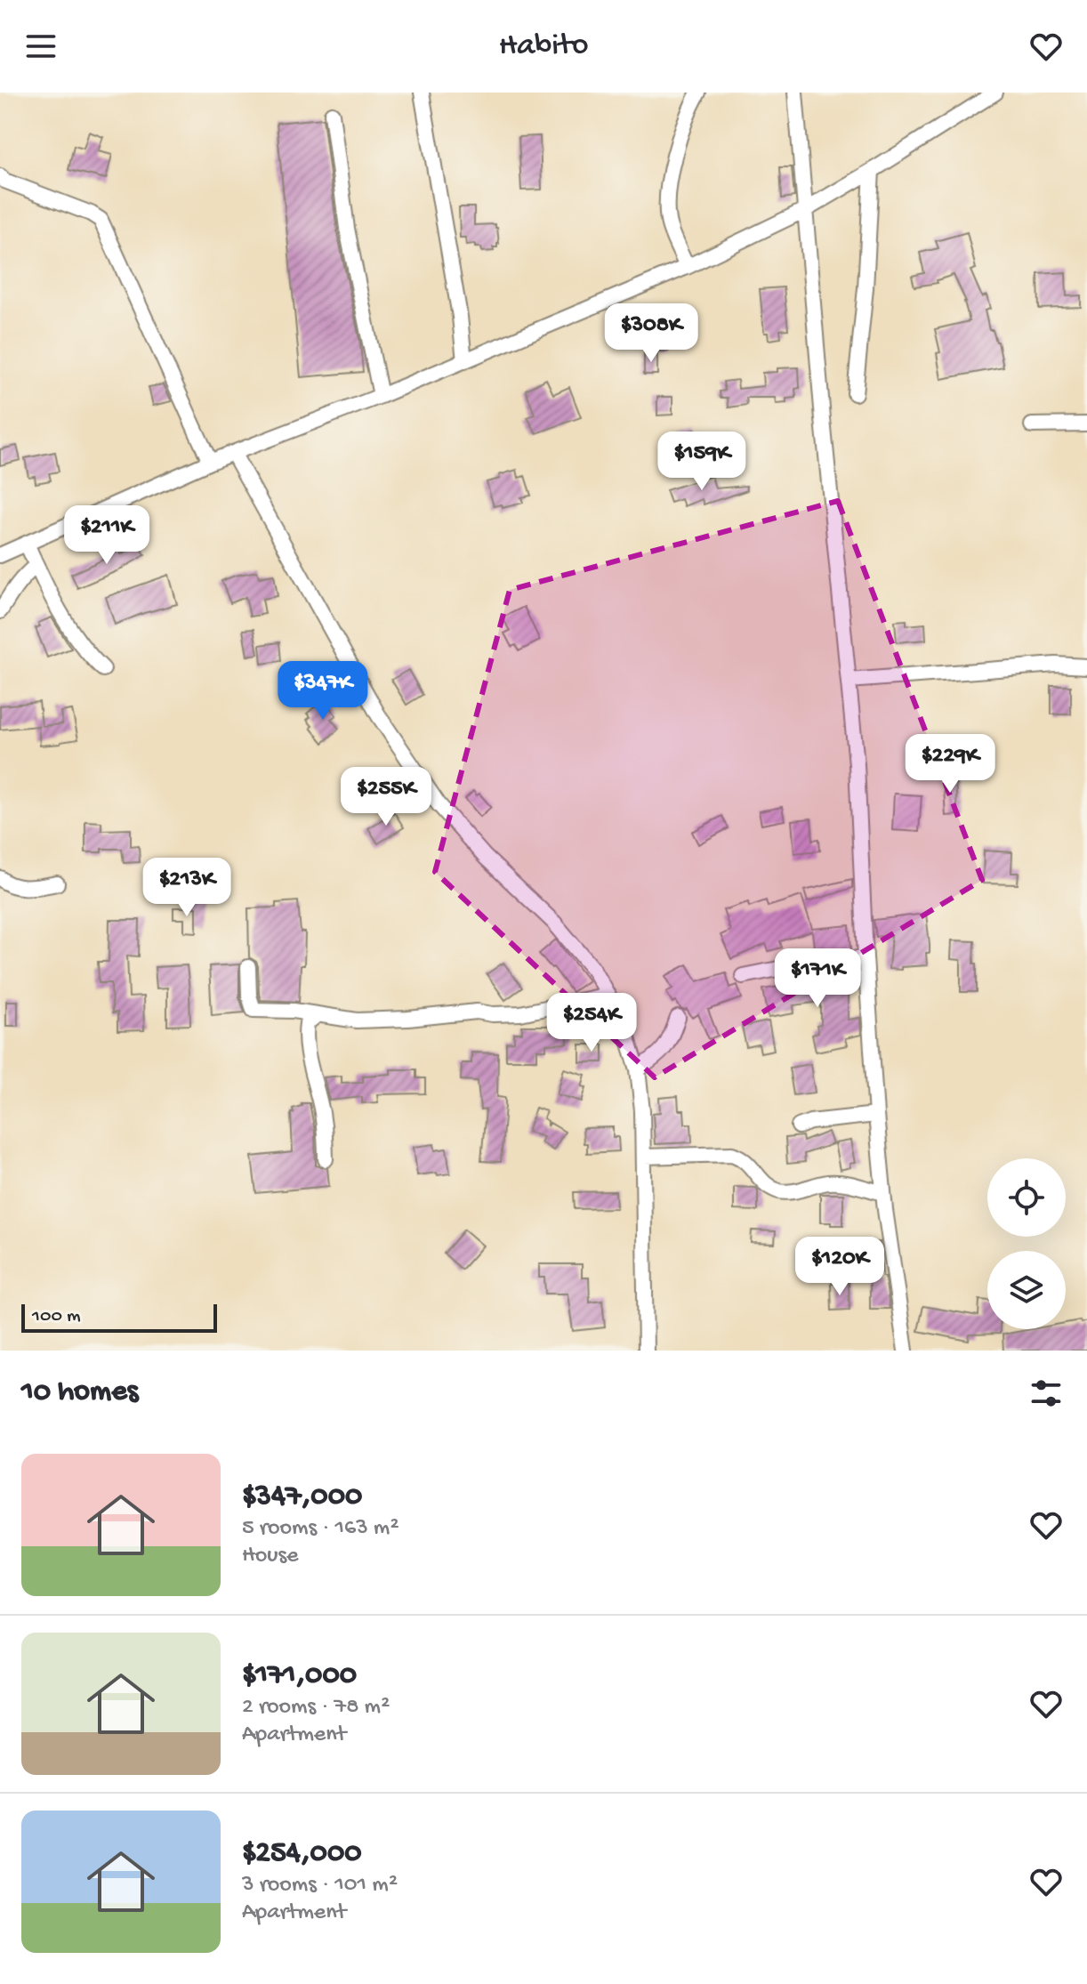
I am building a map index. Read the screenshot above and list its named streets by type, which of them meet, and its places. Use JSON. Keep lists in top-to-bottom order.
{
  "scale_bar": "100 m",
  "page": {
    "header": "Habito",
    "price": [
      "$308K",
      "$159K",
      "$211K",
      "$347K",
      "$229K",
      "$255K",
      "$213K",
      "$171K",
      "$254K",
      "$120K"
    ],
    "scale": "100 m",
    "heading": "10 homes",
    "list": [
      {
        "name": "$347,000",
        "note": "5 rooms · 163 m² · House"
      },
      {
        "name": "$171,000",
        "note": "2 rooms · 78 m² · Apartment"
      },
      {
        "name": "$254,000",
        "note": "3 rooms · 101 m² · Apartment"
      }
    ]
  }
}
